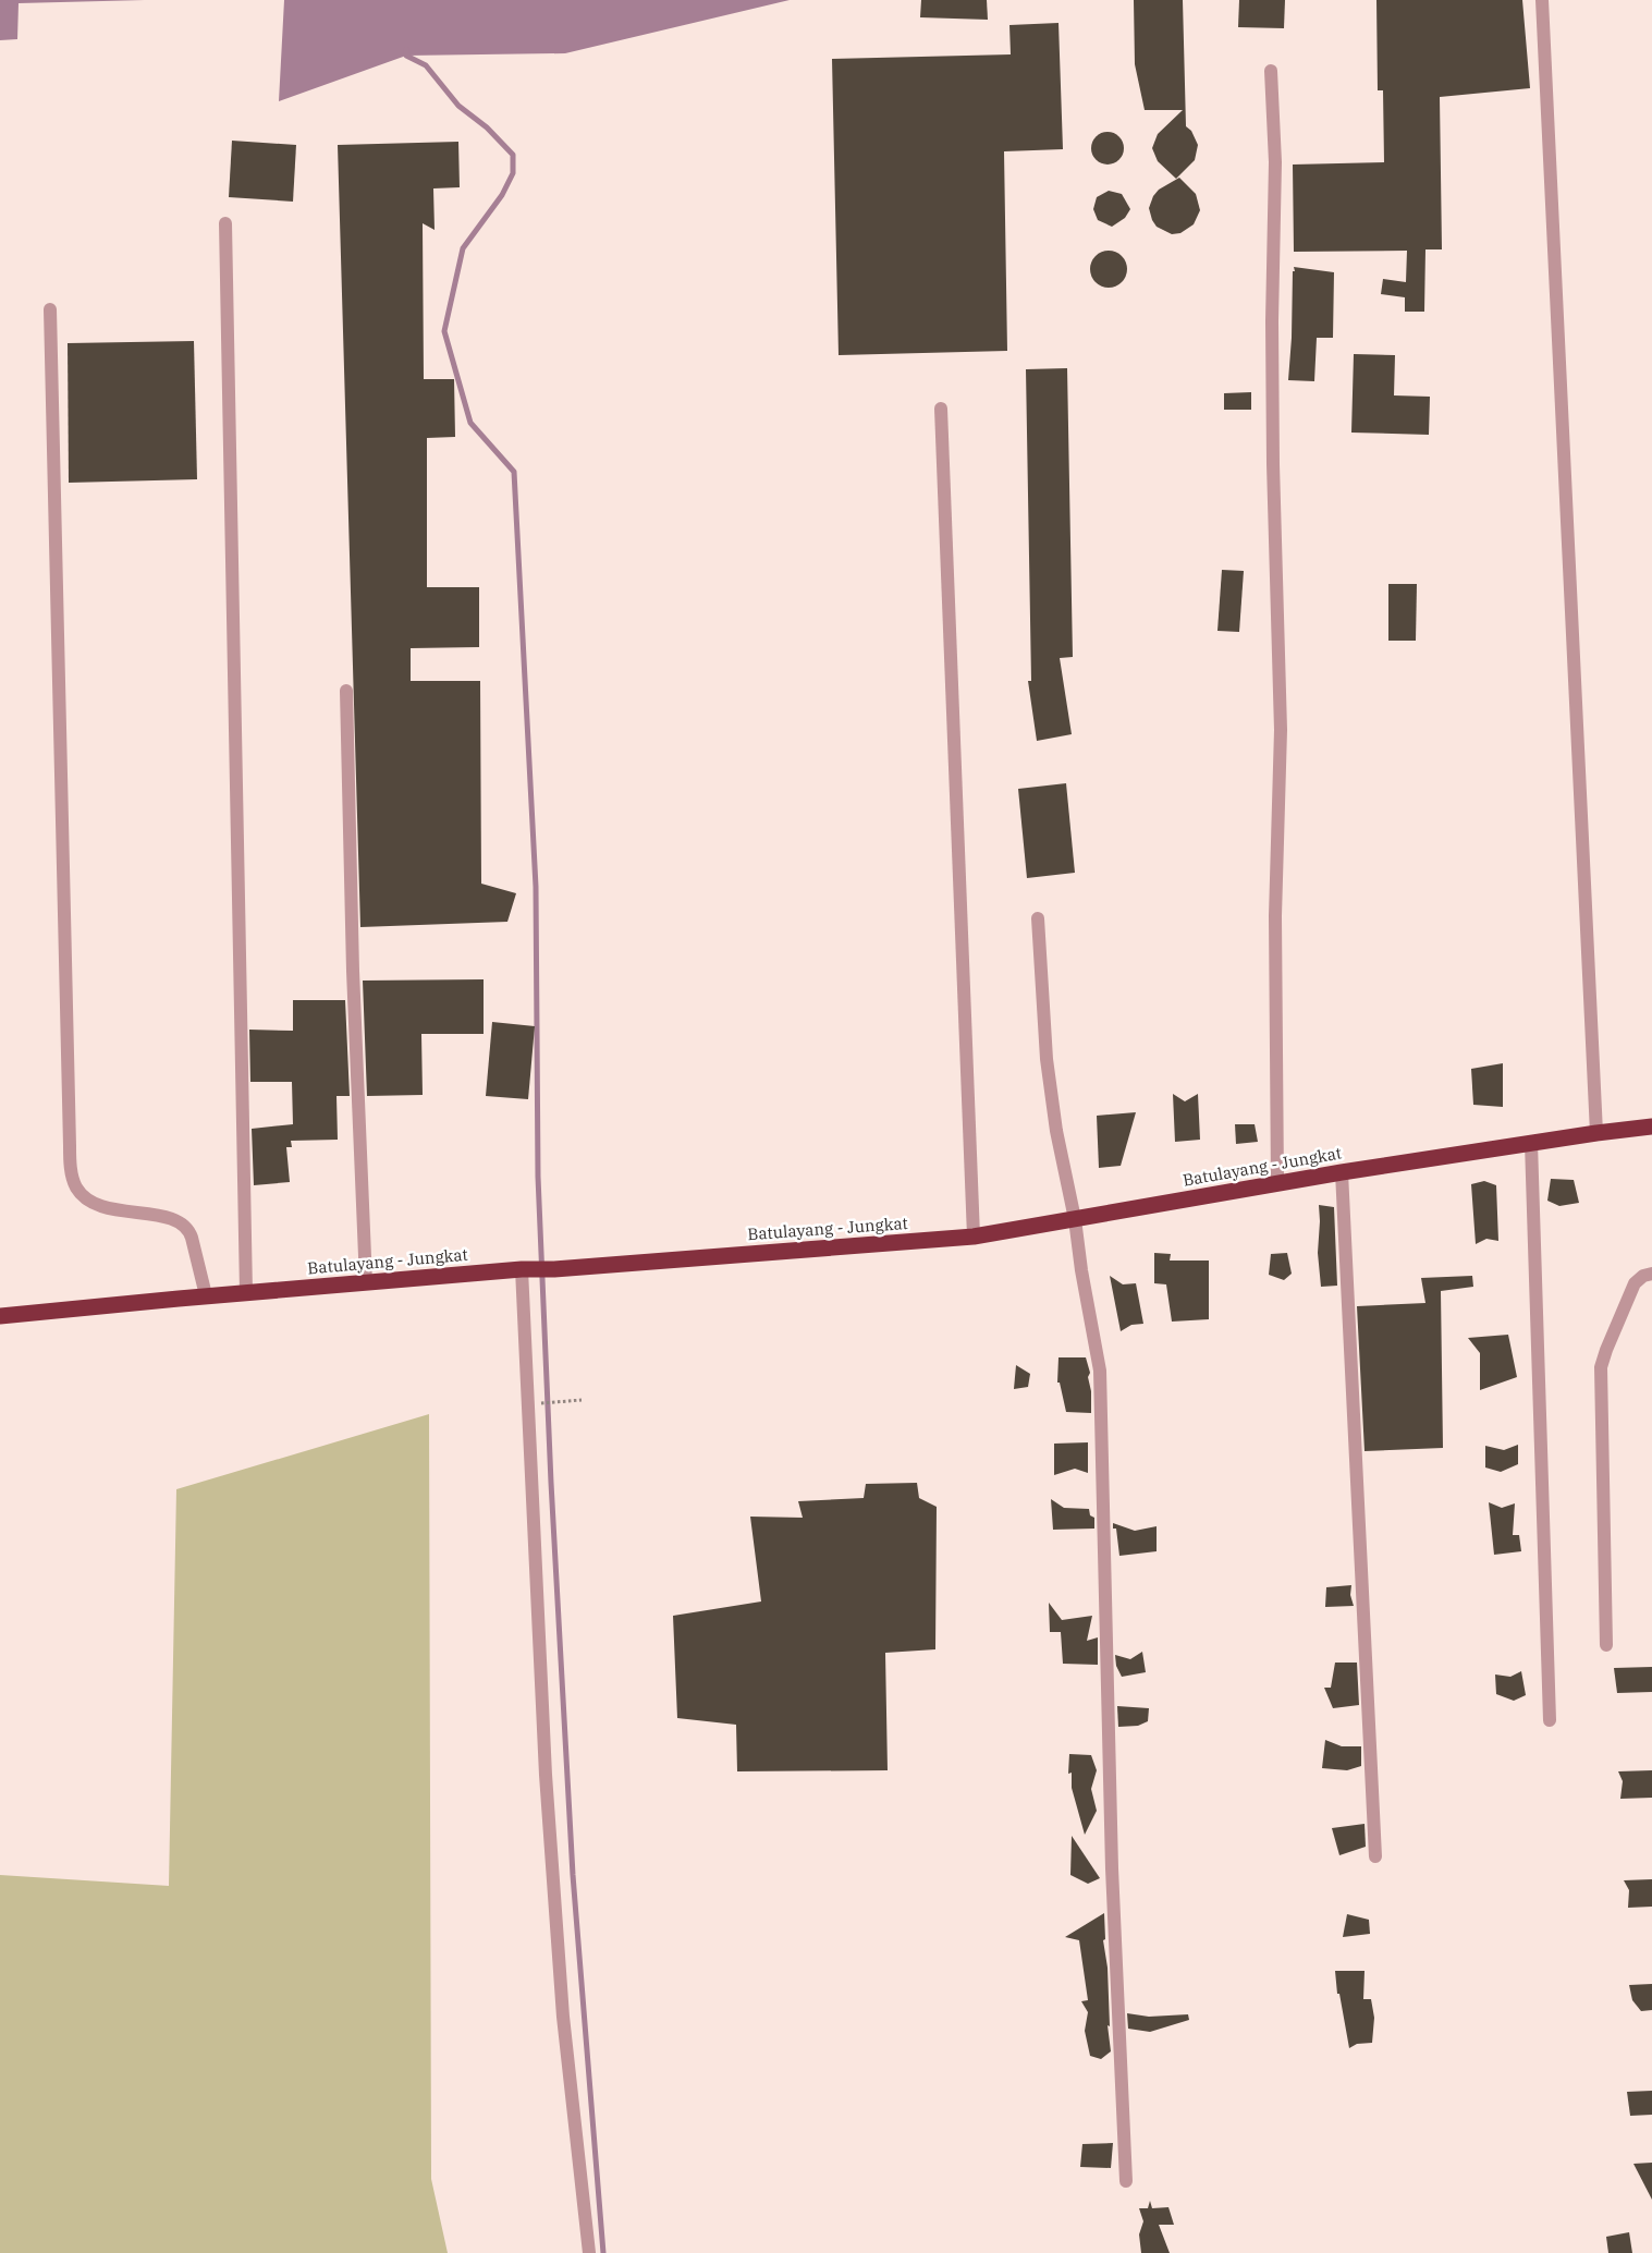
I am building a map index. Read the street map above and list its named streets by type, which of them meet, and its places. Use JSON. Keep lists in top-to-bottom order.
{
  "streets": {
    "highway": ["Batulayang - Jungkat"]
  }
}
